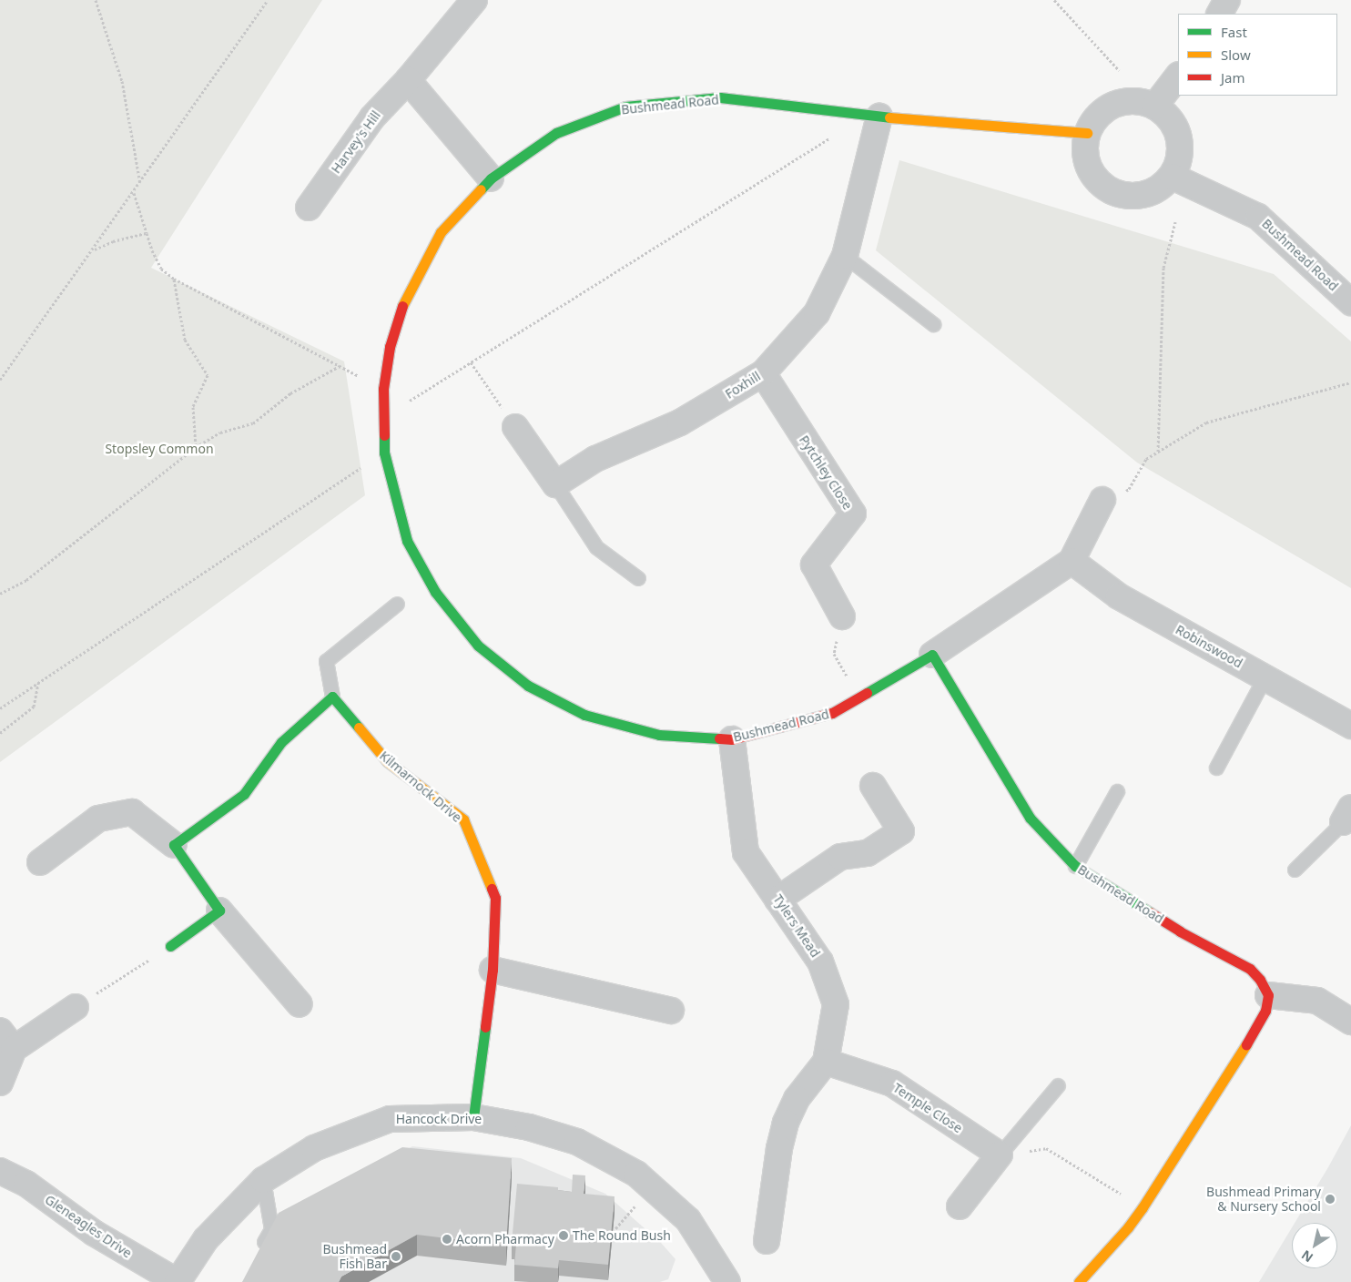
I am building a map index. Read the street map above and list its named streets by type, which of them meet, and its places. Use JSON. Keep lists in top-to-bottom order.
{
  "streets": {
    "street": [
      "Bushmead Road",
      "Harvey's Hill",
      "Foxhill",
      "Pytchley Close",
      "Robinswood",
      "Kilmarnock Drive",
      "Tylers Mead",
      "Temple Close",
      "Hancock Drive",
      "Gleneagles Drive"
    ]
  },
  "crossings": [
    ["Bushmead Road", "Foxhill"],
    ["Bushmead Road", "Tylers Mead"],
    ["Foxhill", "Pytchley Close"],
    ["Kilmarnock Drive", "Hancock Drive"],
    ["Tylers Mead", "Temple Close"],
    ["Hancock Drive", "Gleneagles Drive"]
  ],
  "parks": ["Stopsley Common"],
  "places": [
    "Bushmead Primary & Nursery School",
    "The Round Bush",
    "Acorn Pharmacy",
    "Bushmead Fish Bar"
  ],
  "legend": ["Fast", "Slow", "Jam"],
  "north": "bottom left"
}
